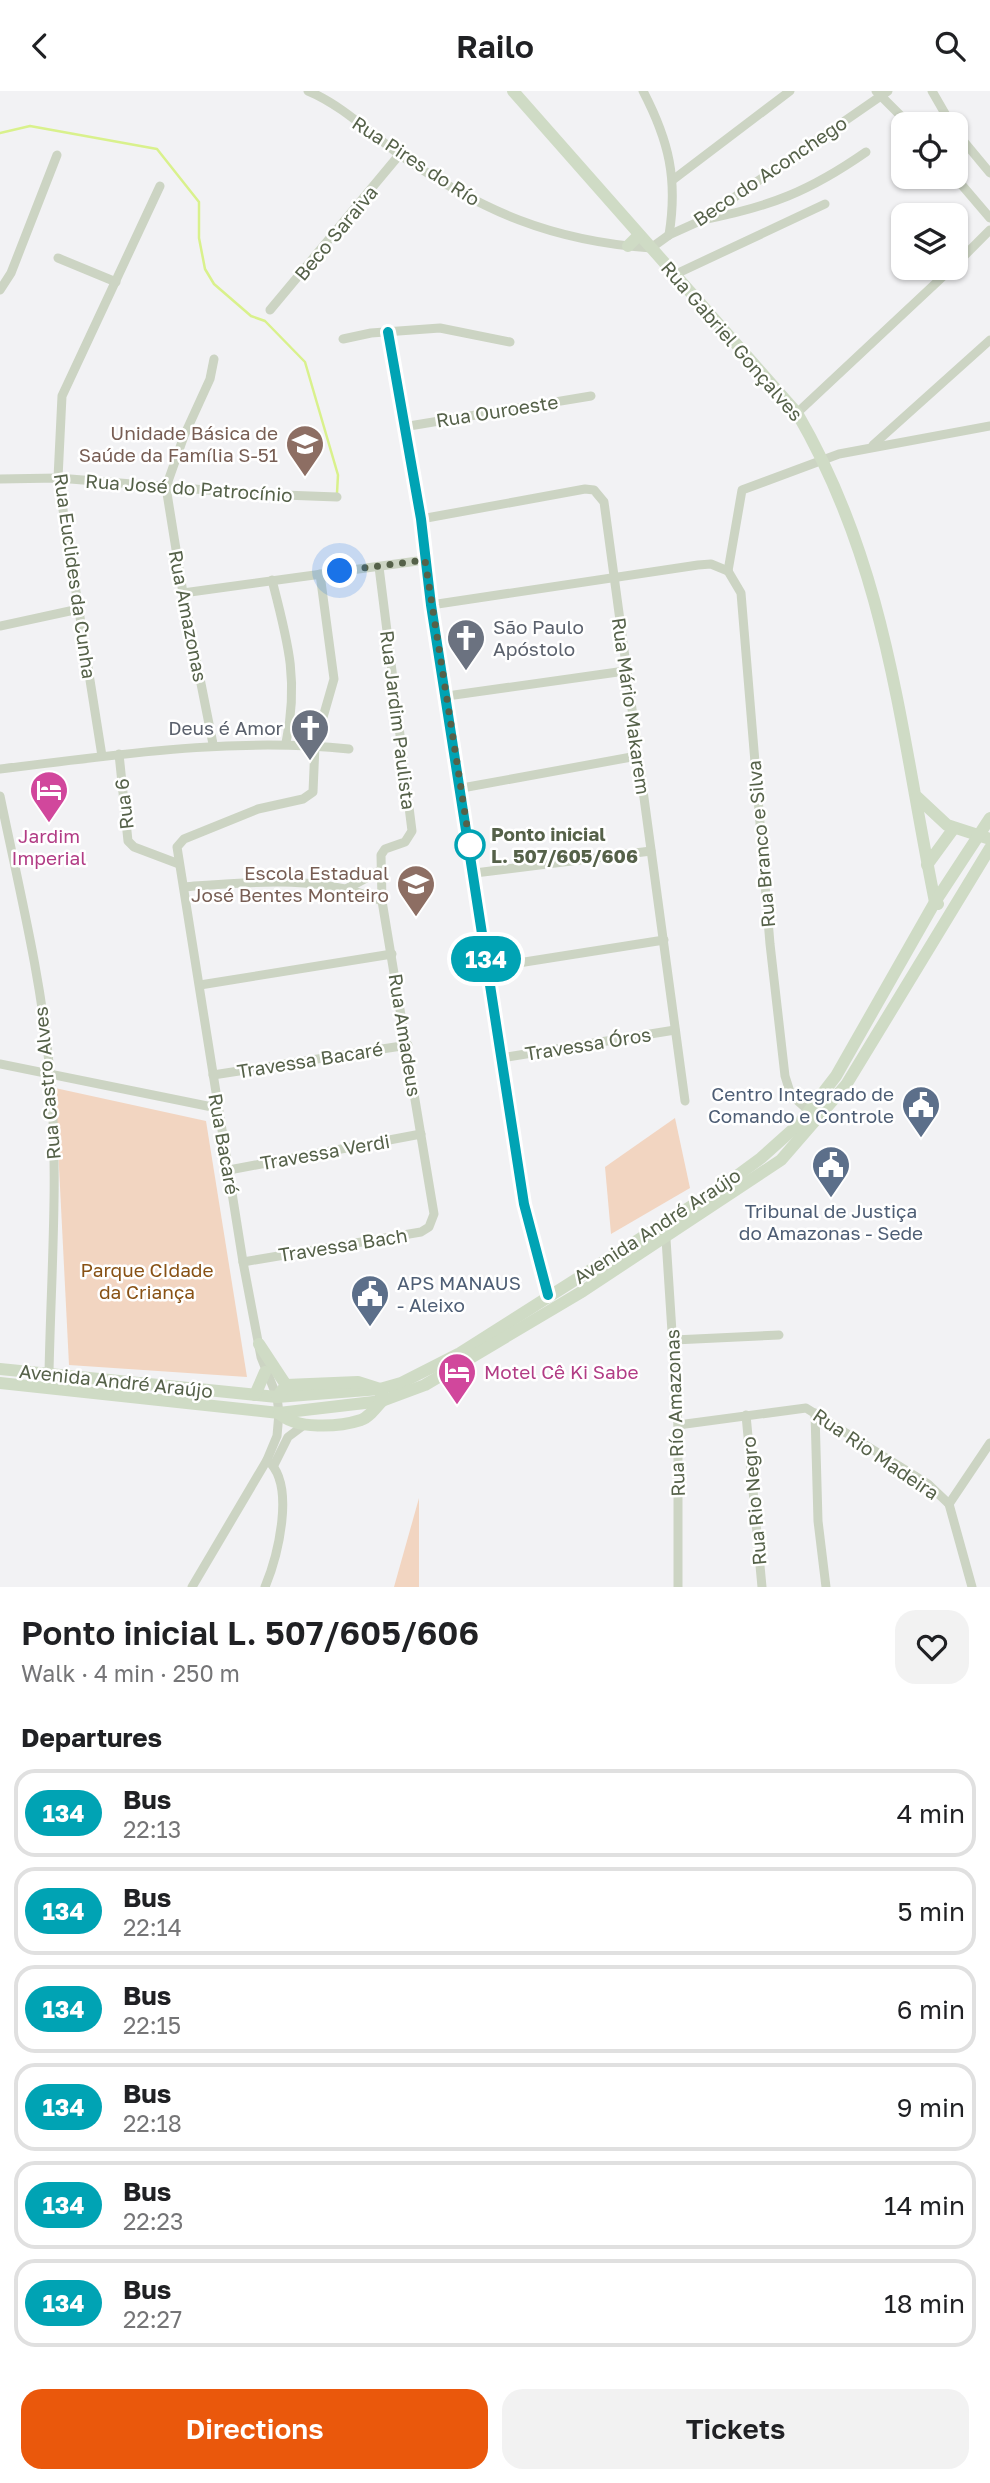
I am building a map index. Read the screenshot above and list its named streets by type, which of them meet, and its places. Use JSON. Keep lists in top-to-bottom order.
{
  "streets": {
    "main road": ["Rua Gabriel Gonçalves", "Avenida André Araújo"],
    "street": [
      "Rua Pires do Río",
      "Beco do Aconchego",
      "Beco Saraiva",
      "Rua Ouroeste",
      "Rua José do Patrocínio",
      "Rua Euclides da Cunha",
      "Rua Amazonas",
      "Rua Mário Makarem",
      "Rua Jardim Paulista",
      "Rua 6",
      "Rua Branco e Silva",
      "Rua Amadeus",
      "Travessa Óros",
      "Travessa Bacaré",
      "Rua Castro Alves",
      "Rua Bacaré",
      "Travessa Verdi",
      "Travessa Bach",
      "Rua Río Amazonas",
      "Rua Rio Madeira",
      "Rua Rio Negro"
    ]
  },
  "crossings": [
    ["Rua Pires do Río", "Beco do Aconchego"],
    ["Rua Pires do Río", "Beco Saraiva"],
    ["Rua Pires do Río", "Rua Gabriel Gonçalves"],
    ["Beco do Aconchego", "Rua Gabriel Gonçalves"],
    ["Rua Gabriel Gonçalves", "Avenida André Araújo"],
    ["Rua José do Patrocínio", "Rua Euclides da Cunha"],
    ["Rua José do Patrocínio", "Rua Amazonas"],
    ["Rua Mário Makarem", "Travessa Óros"],
    ["Rua Jardim Paulista", "Rua Amadeus"],
    ["Rua 6", "Rua Bacaré"],
    ["Rua Branco e Silva", "Avenida André Araújo"],
    ["Rua Amadeus", "Travessa Bacaré"],
    ["Rua Amadeus", "Travessa Verdi"],
    ["Rua Amadeus", "Travessa Bach"],
    ["Travessa Bacaré", "Rua Bacaré"],
    ["Rua Castro Alves", "Avenida André Araújo"],
    ["Rua Bacaré", "Travessa Verdi"],
    ["Rua Bacaré", "Avenida André Araújo"],
    ["Rua Bacaré", "Travessa Bach"],
    ["Avenida André Araújo", "Rua Río Amazonas"],
    ["Rua Río Amazonas", "Rua Rio Madeira"],
    ["Rua Rio Madeira", "Rua Rio Negro"]
  ],
  "parks": ["Parque CIdade da Criança"],
  "places": {
    "school or university": ["Unidade Básica de Saúde da Família S-51", "Escola Estadual José Bentes Monteiro"],
    "church": ["São Paulo Apóstolo", "Deus é Amor"],
    "hotel": ["Jardim Imperial", "Motel Cê Ki Sabe"],
    "other": ["Ponto inicial L. 507/605/606"],
    "public building": ["Centro Integrado de Comando e Controle", "Tribunal de Justiça do Amazonas - Sede", "APS MANAUS - Aleixo"]
  },
  "lines": ["bus line 134"],
  "page": {
    "header": "Railo",
    "on_map": "134",
    "heading": [
      ["Ponto inicial L. 507/605/606", "Walk · 4 min · 250 m"],
      "Departures"
    ],
    "list": [
      {
        "mark": "134",
        "name": "Bus",
        "note": "22:13",
        "value": "4 min"
      },
      {
        "mark": "134",
        "name": "Bus",
        "note": "22:14",
        "value": "5 min"
      },
      {
        "mark": "134",
        "name": "Bus",
        "note": "22:15",
        "value": "6 min"
      },
      {
        "mark": "134",
        "name": "Bus",
        "note": "22:18",
        "value": "9 min"
      },
      {
        "mark": "134",
        "name": "Bus",
        "note": "22:23",
        "value": "14 min"
      },
      {
        "mark": "134",
        "name": "Bus",
        "note": "22:27",
        "value": "18 min"
      }
    ],
    "buttons": ["Directions", "Tickets"]
  }
}
